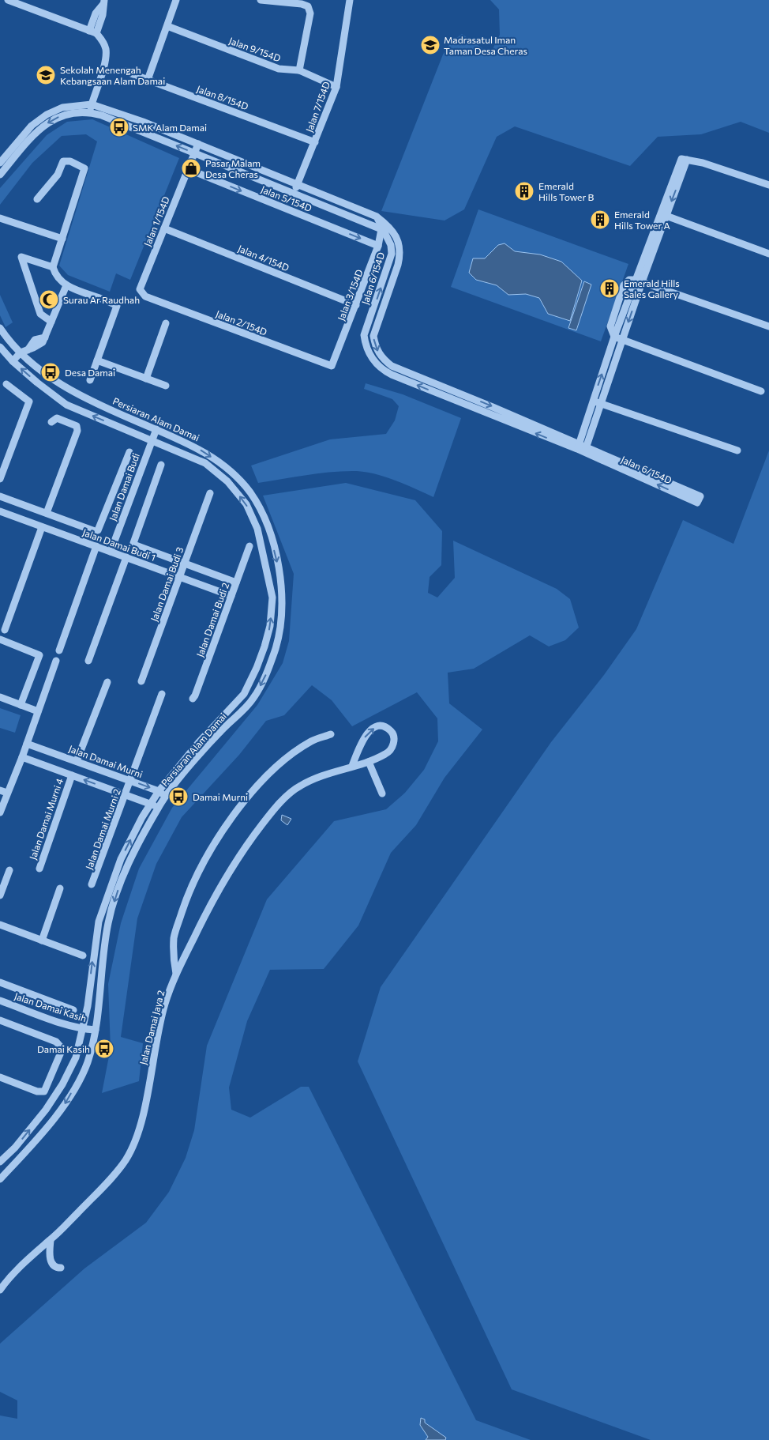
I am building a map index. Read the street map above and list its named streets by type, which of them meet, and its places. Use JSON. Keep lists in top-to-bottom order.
{
  "streets": {
    "street": [
      "Jalan 9/154D",
      "Jalan 8/154D",
      "Jalan 7/154D",
      "Jalan 5/154D",
      "Jalan 1/154D",
      "Jalan 4/154D",
      "Jalan 6/154D",
      "Jalan 3/154D",
      "Jalan 2/154D",
      "Persiaran Alam Damai",
      "Jalan Damai Budi",
      "Jalan Damai Budi 1",
      "Jalan Damai Budi 3",
      "Jalan Damai Budi 2",
      "Jalan Damai Murni",
      "Jalan Damai Murni 4",
      "Jalan Damai Murni 2",
      "Jalan Damai Kasih",
      "Jalan Damai Jaya 2"
    ]
  },
  "crossings": [
    ["Jalan 9/154D", "Jalan 7/154D"],
    ["Jalan 8/154D", "Jalan 7/154D"],
    ["Jalan 7/154D", "Jalan 6/154D"],
    ["Jalan 5/154D", "Jalan 1/154D"],
    ["Jalan 5/154D", "Jalan 3/154D"],
    ["Jalan 1/154D", "Jalan 4/154D"],
    ["Jalan 1/154D", "Jalan 6/154D"],
    ["Jalan 1/154D", "Jalan 2/154D"],
    ["Jalan 4/154D", "Jalan 3/154D"],
    ["Jalan 6/154D", "Jalan 3/154D"],
    ["Jalan 3/154D", "Jalan 2/154D"],
    ["Persiaran Alam Damai", "Jalan Damai Budi"],
    ["Persiaran Alam Damai", "Jalan Damai Murni"],
    ["Persiaran Alam Damai", "Jalan Damai Kasih"],
    ["Jalan Damai Budi", "Jalan Damai Budi 1"],
    ["Jalan Damai Budi 1", "Jalan Damai Budi 3"],
    ["Jalan Damai Budi 1", "Jalan Damai Budi 2"],
    ["Jalan Damai Murni", "Jalan Damai Murni 2"]
  ],
  "one_way": ["Jalan 5/154D"],
  "places": {
    "school or university": ["Madrasatul Iman Taman Desa Cheras", "Sekolah Menengah Kebangsaan Alam Damai"],
    "bus stop": [
      "SMK Alam Damai",
      "Desa Damai",
      "Damai Murni",
      "Damai Kasih"
    ],
    "shop": ["Pasar Malam Desa Cheras"],
    "building": ["Emerald Hills Tower B", "Emerald Hills Tower A", "Emerald Hills Sales Gallery"],
    "mosque": ["Surau Ar Raudhah"]
  }
}
